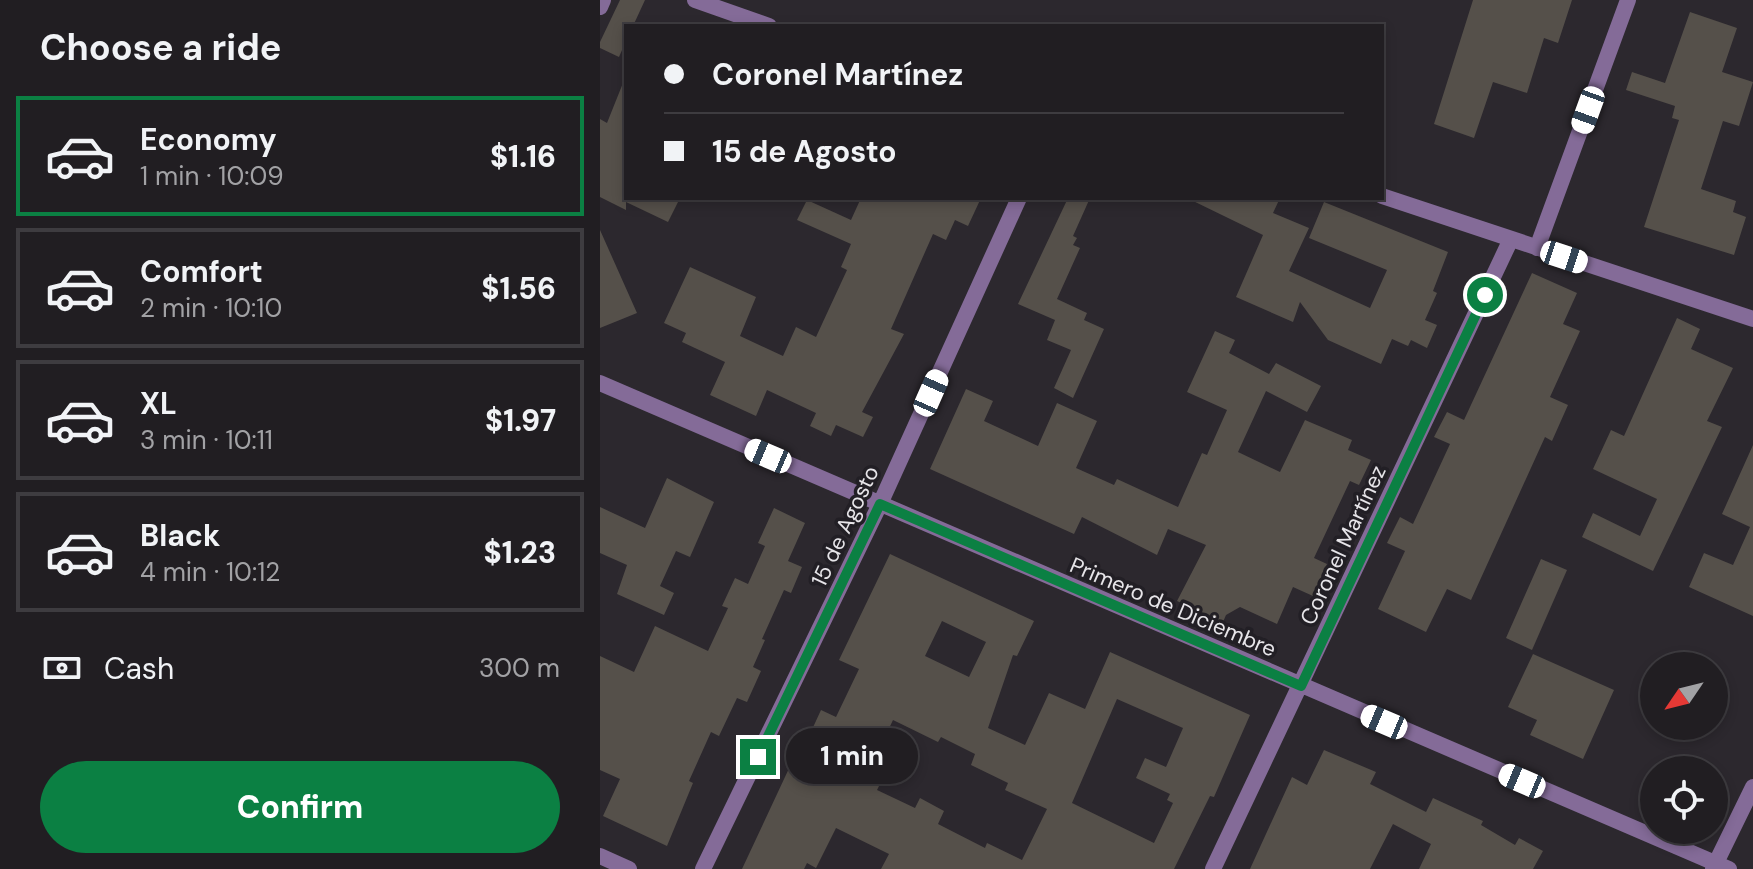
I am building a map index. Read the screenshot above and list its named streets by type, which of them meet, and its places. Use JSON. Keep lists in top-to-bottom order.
{
  "streets": {
    "street": ["15 de Agosto", "Coronel Martínez", "Primero de Diciembre"]
  },
  "crossings": [
    ["15 de Agosto", "Primero de Diciembre"],
    ["Coronel Martínez", "Primero de Diciembre"]
  ],
  "north": "bottom left",
  "page": {
    "heading": "Choose a ride",
    "banner": ["Coronel Martínez", "15 de Agosto"],
    "list": [
      {
        "name": "Economy",
        "note": "1 min · 10:09",
        "value": "$1.16"
      },
      {
        "name": "Comfort",
        "note": "2 min · 10:10",
        "value": "$1.56"
      },
      {
        "name": "XL",
        "note": "3 min · 10:11",
        "value": "$1.97"
      },
      {
        "name": "Black",
        "note": "4 min · 10:12",
        "value": "$1.23"
      }
    ],
    "pay": ["Cash", "300 m"],
    "bubble": "1 min",
    "buttons": "Confirm"
  }
}
